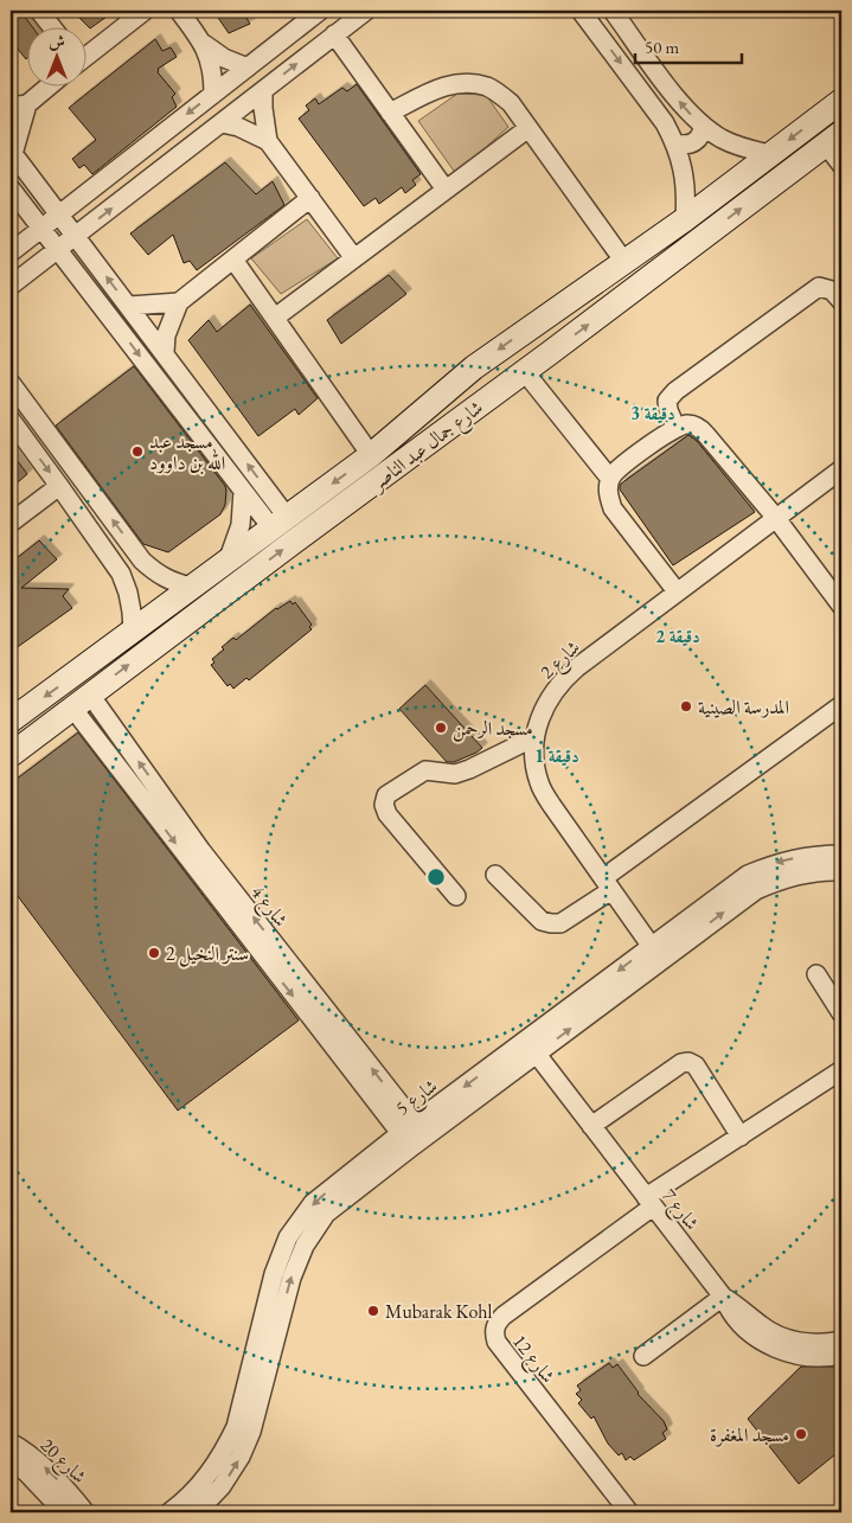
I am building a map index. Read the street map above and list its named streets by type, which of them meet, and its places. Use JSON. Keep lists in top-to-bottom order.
{
  "streets": {
    "main road": ["شارع جمال عبد الناصر"],
    "street": [
      "شارع 2",
      "شارع 4",
      "شارع 5",
      "شارع 7",
      "شارع 12",
      "شارع 20"
    ]
  },
  "crossings": [
    ["شارع جمال عبد الناصر", "شارع 4"],
    ["شارع 2", "شارع 5"],
    ["شارع 4", "شارع 5"],
    ["شارع 5", "شارع 7"],
    ["شارع 7", "شارع 12"]
  ],
  "places": [
    "مسجد عبد الله بن داوود",
    "المدرسة الصينية",
    "مسجد الرحمن",
    "سنتر النخيل 2",
    "Mubarak Kohl",
    "مسجد المغفرة"
  ],
  "scale_bar": "50 m",
  "north": "top",
  "rings": ["3 دقيقة", "2 دقيقة", "1 دقيقة"]
}
